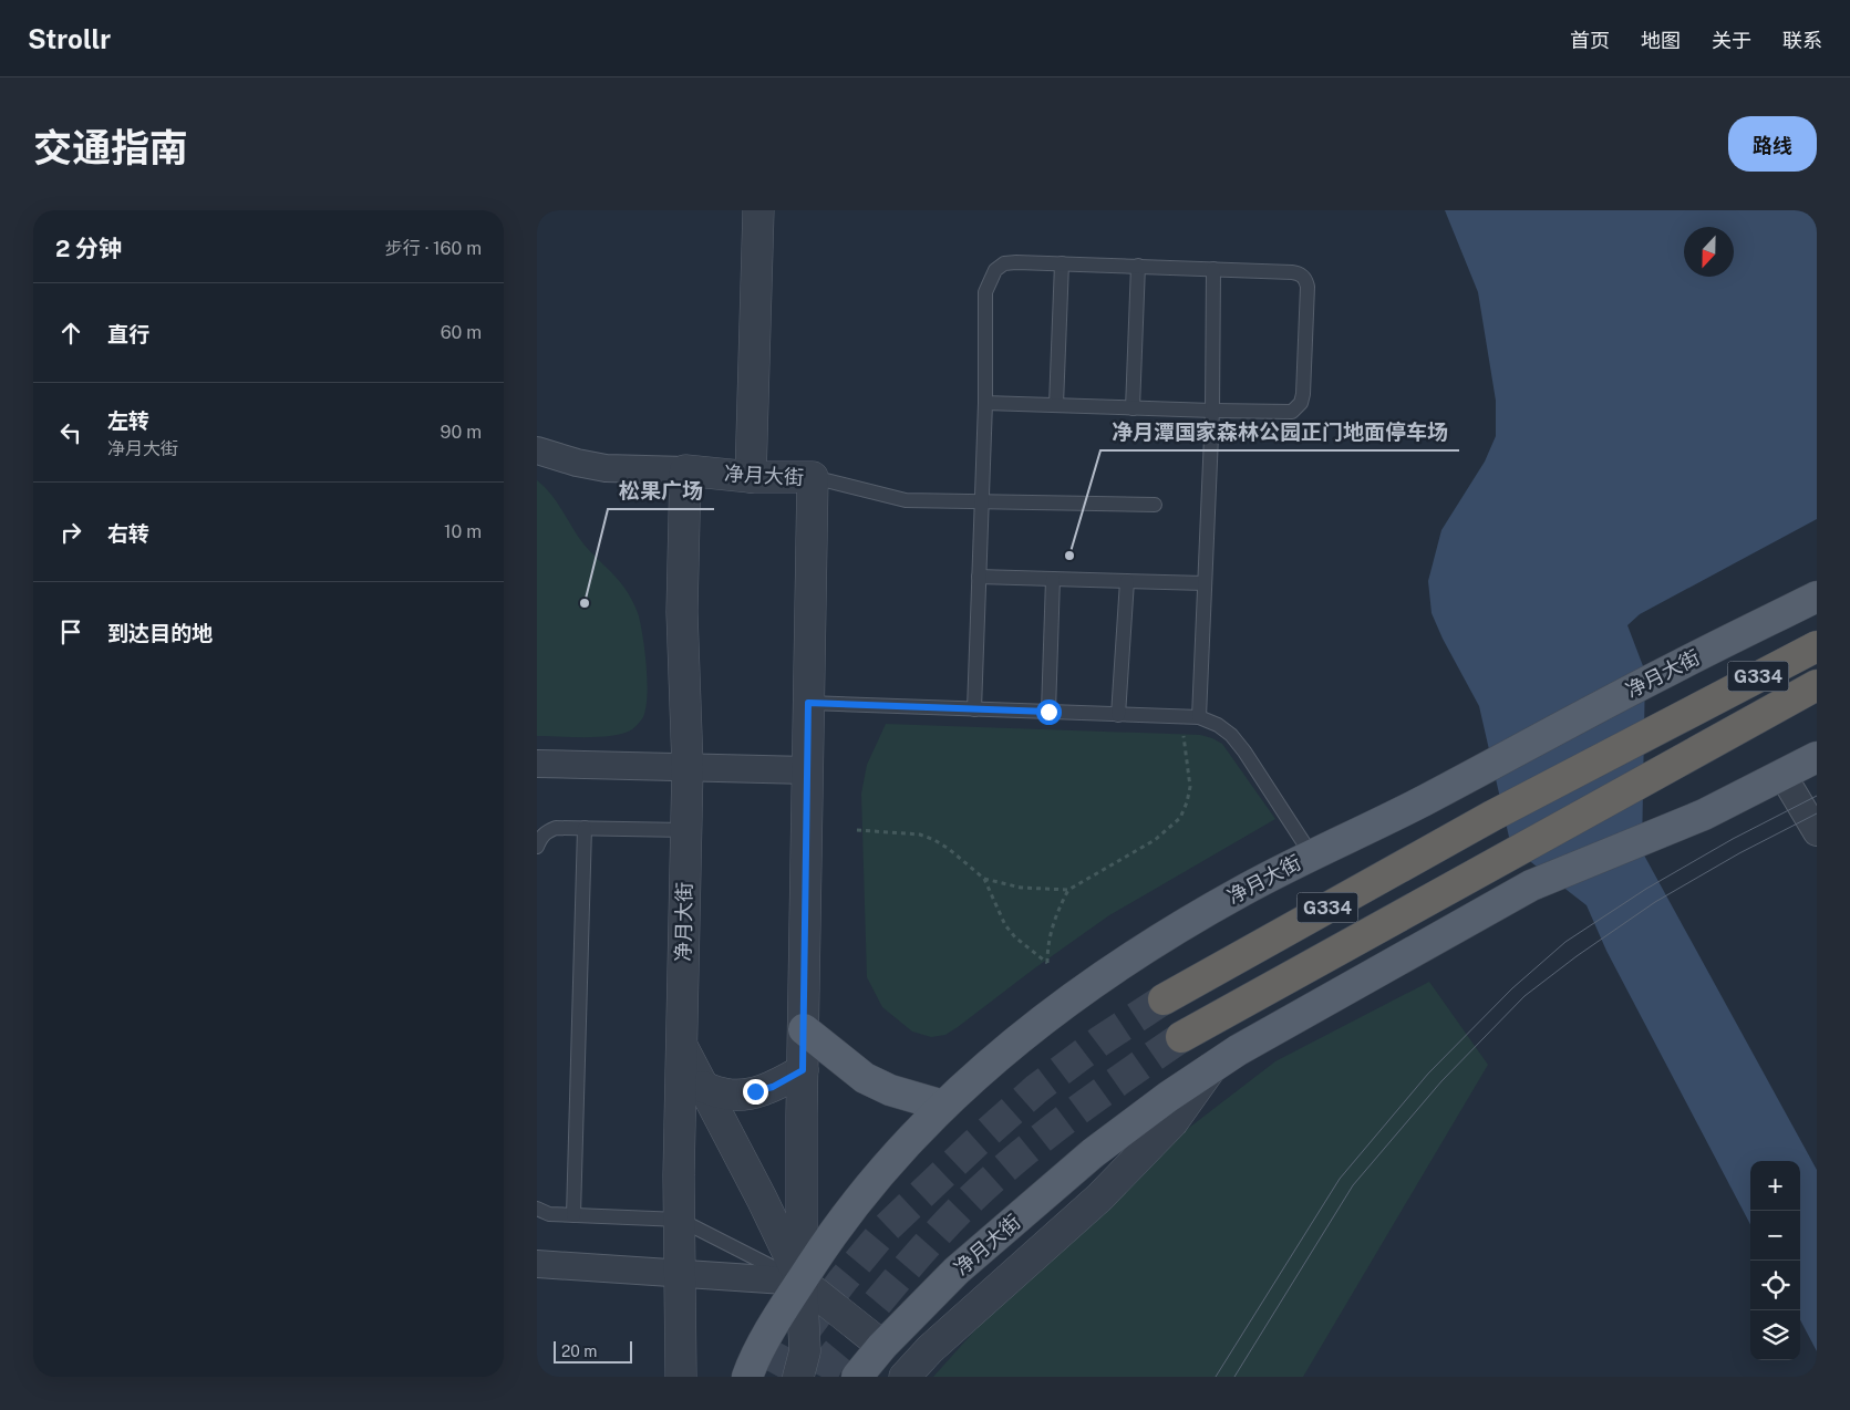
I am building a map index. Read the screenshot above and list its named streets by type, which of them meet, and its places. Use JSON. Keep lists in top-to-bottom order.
{
  "streets": {
    "highway": ["G334"],
    "main road": ["净月大街"]
  },
  "places": ["净月潭国家森林公园正门地面停车场", "松果广场"],
  "scale_bar": "20 m",
  "north": "bottom",
  "page": {
    "header": "Strollr",
    "nav": [
      "首页",
      "地图",
      "关于",
      "联系"
    ],
    "title": "交通指南",
    "buttons": "路线",
    "heading": ["2 分钟", "步行 · 160 m"],
    "list": [
      ["直行", "60 m"],
      ["左转", "净月大街", "90 m"],
      ["右转", "10 m"],
      "到达目的地"
    ],
    "map_buttons": ["+", "−"],
    "scale": "20 m"
  }
}
